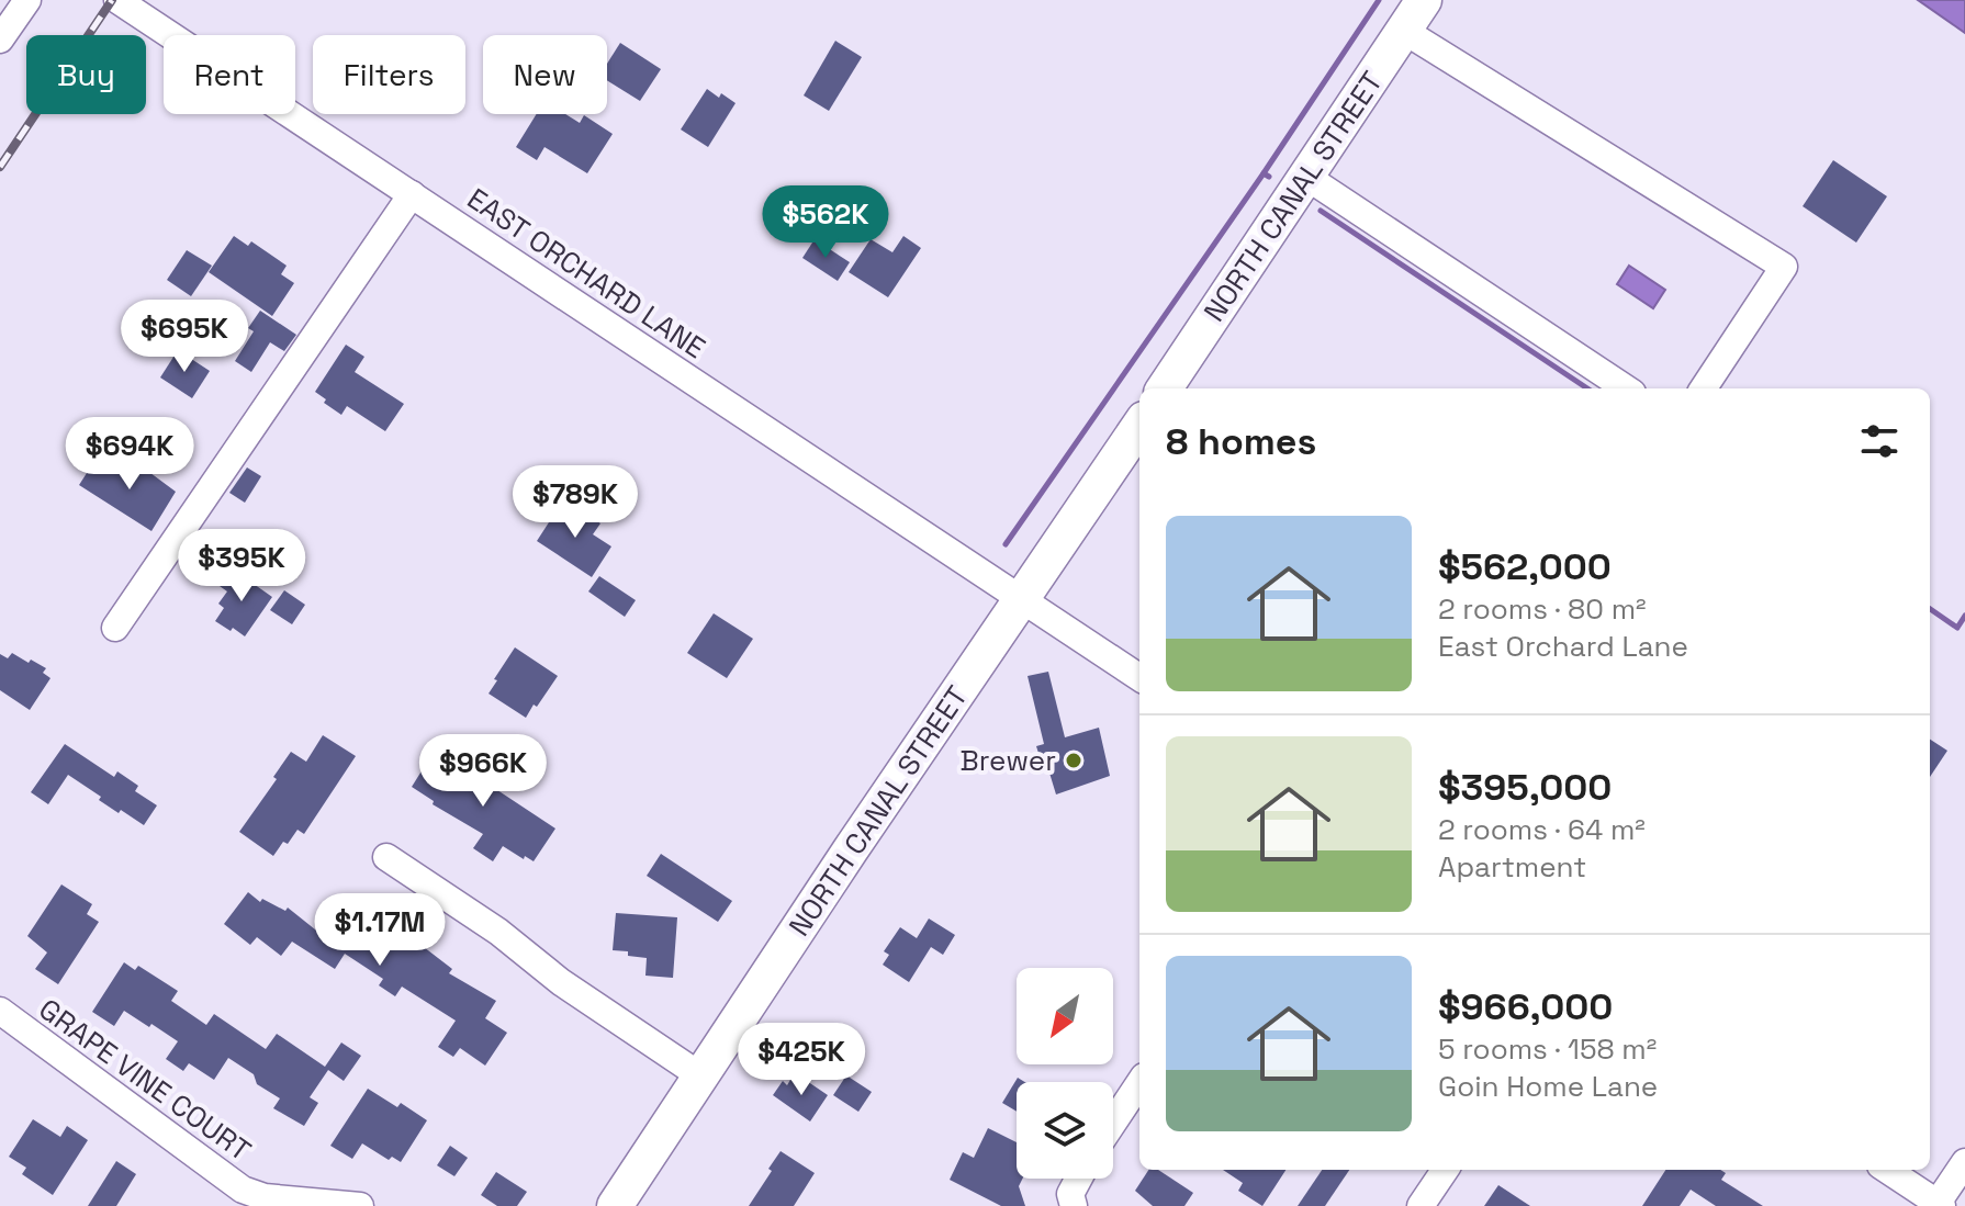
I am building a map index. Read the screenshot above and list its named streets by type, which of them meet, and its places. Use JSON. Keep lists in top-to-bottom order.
{
  "streets": {
    "main road": ["NORTH CANAL STREET"],
    "street": ["EAST ORCHARD LANE", "GRAPE VINE COURT"]
  },
  "crossings": [
    ["NORTH CANAL STREET", "EAST ORCHARD LANE"]
  ],
  "places": ["Brewer"],
  "north": "bottom left",
  "page": {
    "chip": [
      "Buy",
      "Rent",
      "Filters",
      "New"
    ],
    "price": [
      "$562K",
      "$695K",
      "$694K",
      "$789K",
      "$395K",
      "$966K",
      "$1.17M",
      "$425K"
    ],
    "heading": "8 homes",
    "list": [
      {
        "name": "$562,000",
        "note": "2 rooms · 80 m² · East Orchard Lane"
      },
      {
        "name": "$395,000",
        "note": "2 rooms · 64 m² · Apartment"
      },
      {
        "name": "$966,000",
        "note": "5 rooms · 158 m² · Goin Home Lane"
      }
    ]
  }
}
